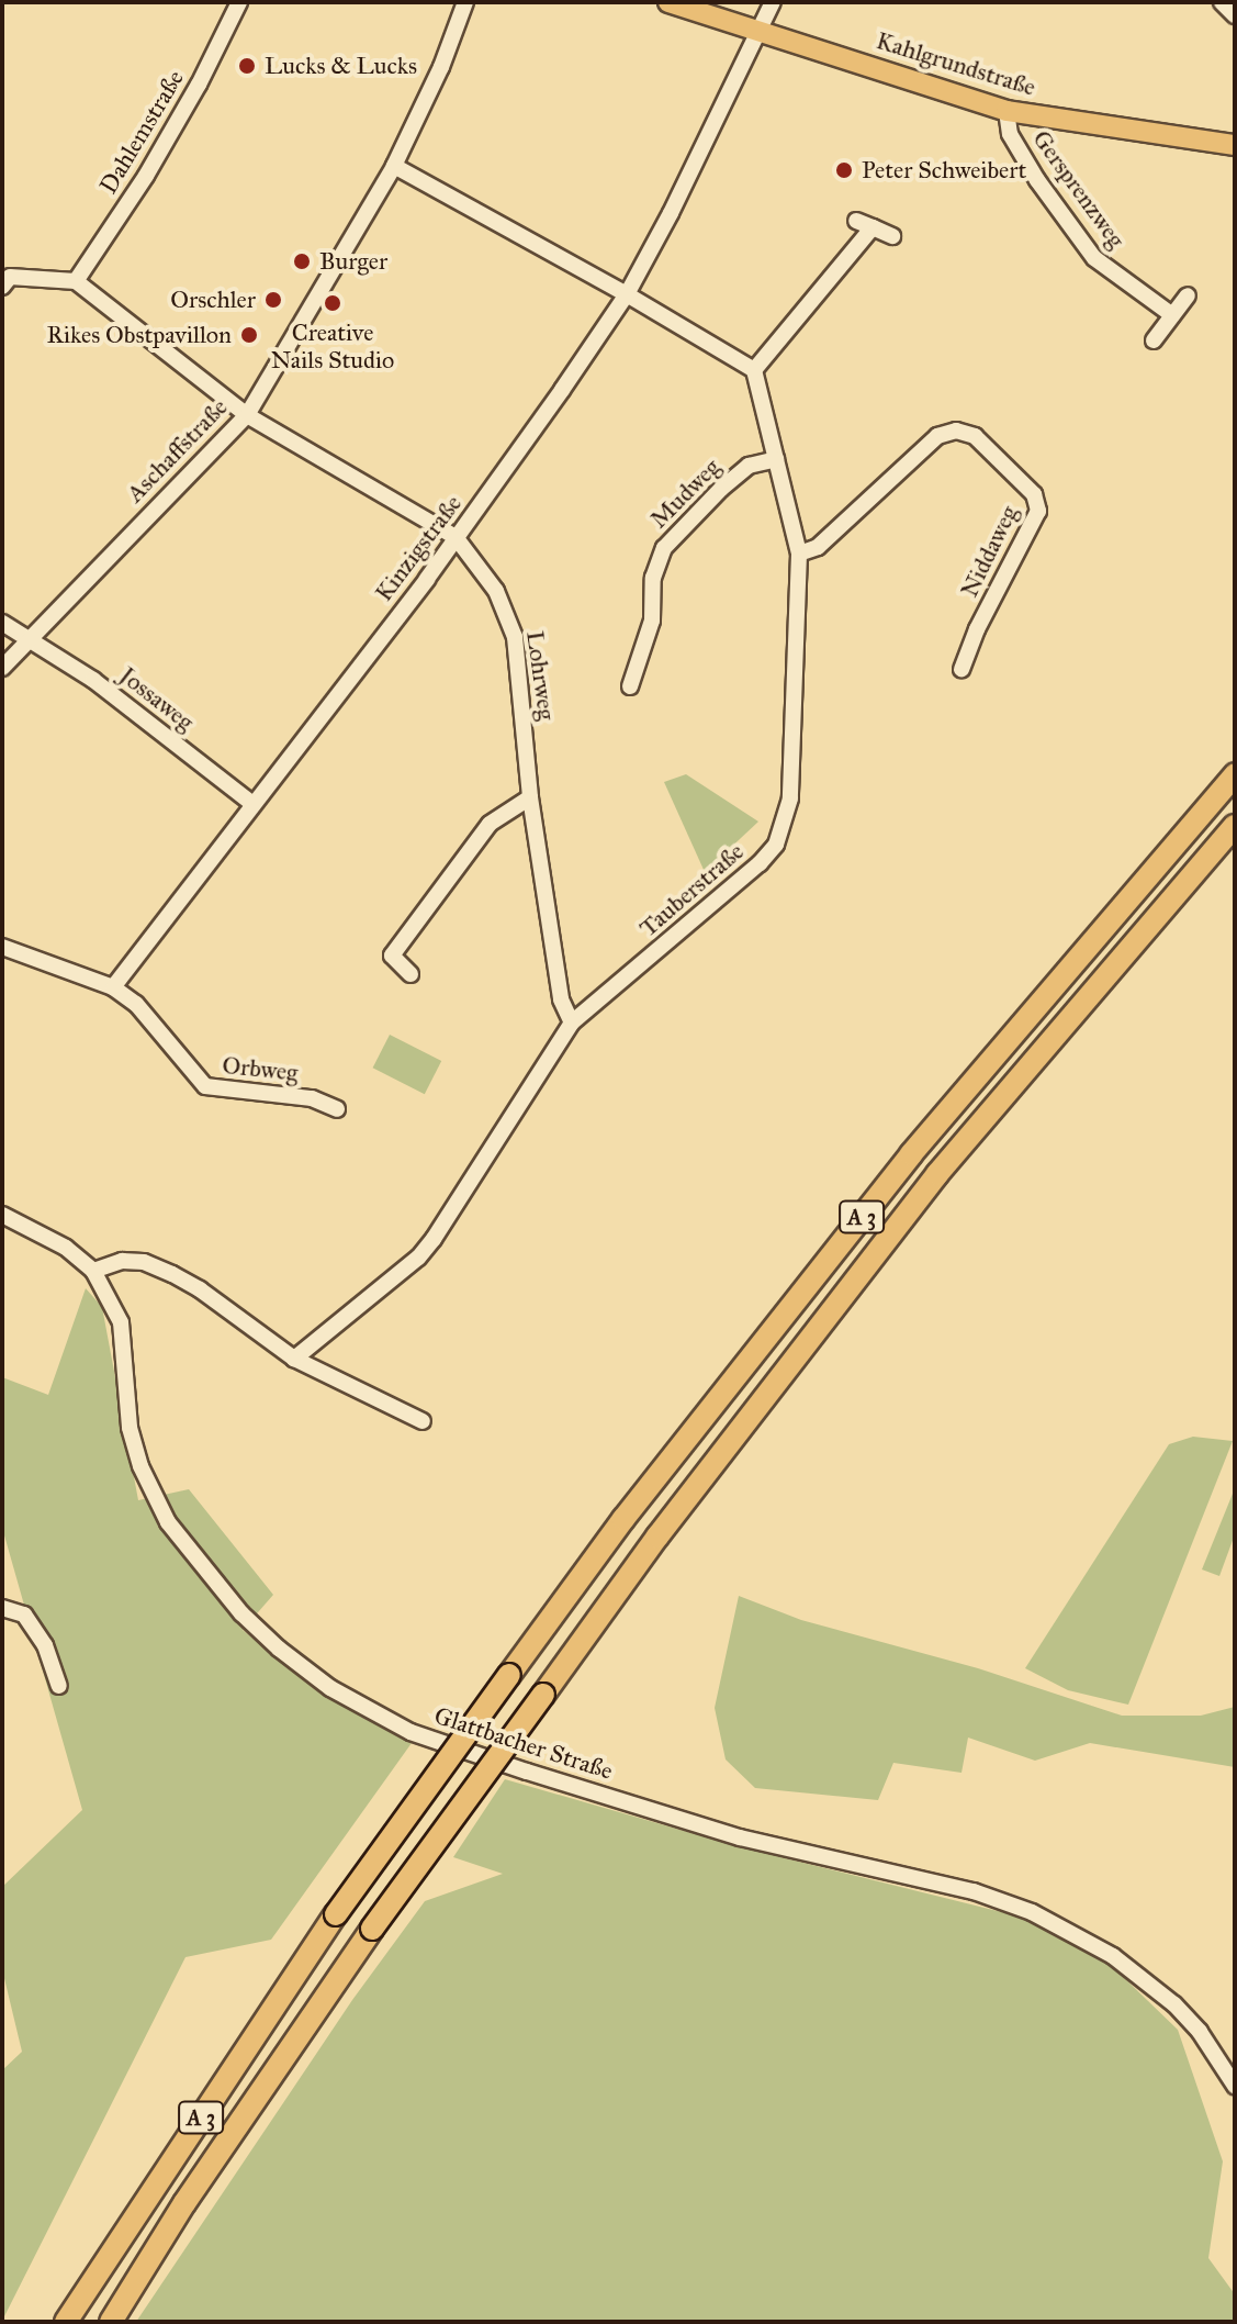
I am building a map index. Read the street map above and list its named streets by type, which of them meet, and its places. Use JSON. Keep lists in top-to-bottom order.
{
  "streets": {
    "highway": ["A 3"],
    "main road": ["Kahlgrundstraße"],
    "street": [
      "Dahlemstraße",
      "Gersprenzweg",
      "Aschaffstraße",
      "Mudweg",
      "Kinzigstraße",
      "Niddaweg",
      "Lohrweg",
      "Jossaweg",
      "Tauberstraße",
      "Orbweg",
      "Glattbacher Straße"
    ]
  },
  "crossings": [
    ["Kahlgrundstraße", "Gersprenzweg"],
    ["Kahlgrundstraße", "Kinzigstraße"],
    ["Dahlemstraße", "Lohrweg"],
    ["Aschaffstraße", "Lohrweg"],
    ["Aschaffstraße", "Jossaweg"],
    ["Mudweg", "Tauberstraße"],
    ["Kinzigstraße", "Lohrweg"],
    ["Kinzigstraße", "Jossaweg"],
    ["Kinzigstraße", "Orbweg"],
    ["Niddaweg", "Tauberstraße"],
    ["Lohrweg", "Tauberstraße"]
  ],
  "places": [
    "Lucks & Lucks",
    "Peter Schweibert",
    "Burger",
    "Orschler",
    "Creative Nails Studio",
    "Rikes Obstpavillon"
  ]
}
